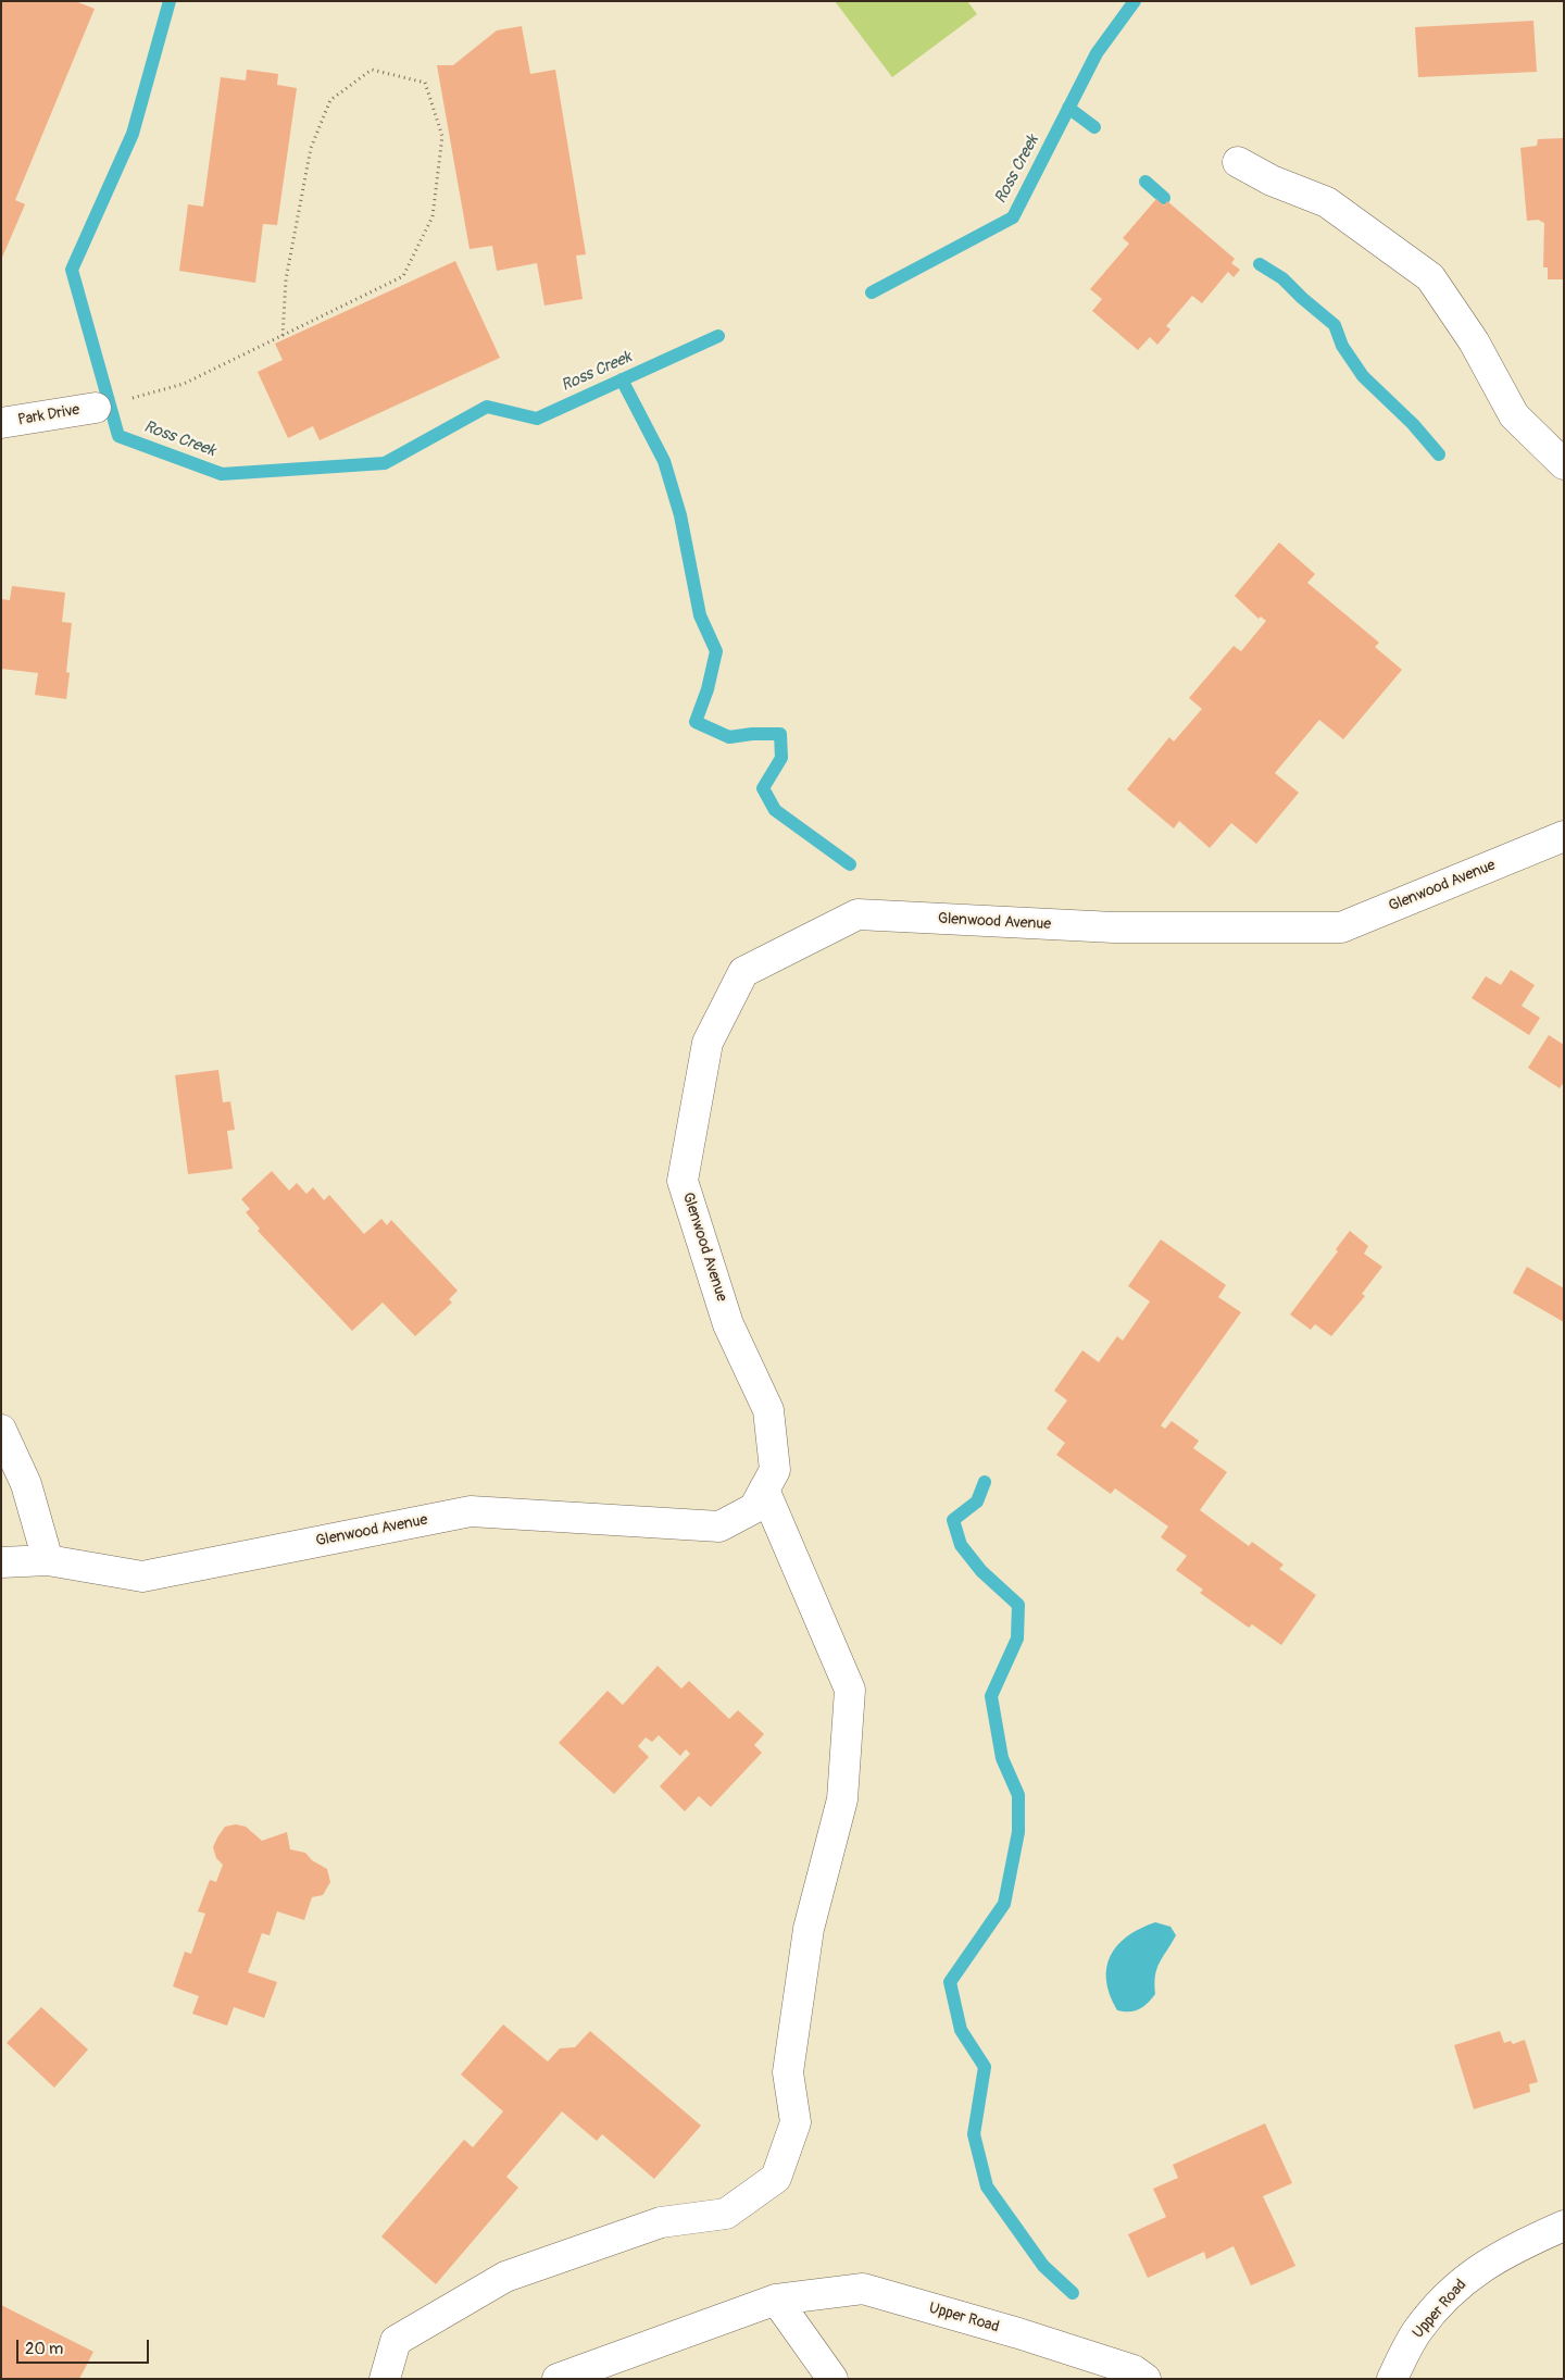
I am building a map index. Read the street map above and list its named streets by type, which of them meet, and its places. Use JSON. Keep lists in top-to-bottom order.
{
  "streets": {
    "street": ["Park Drive", "Glenwood Avenue", "Upper Road"]
  },
  "water": ["Ross Creek"],
  "scale_bar": "20 m"
}
